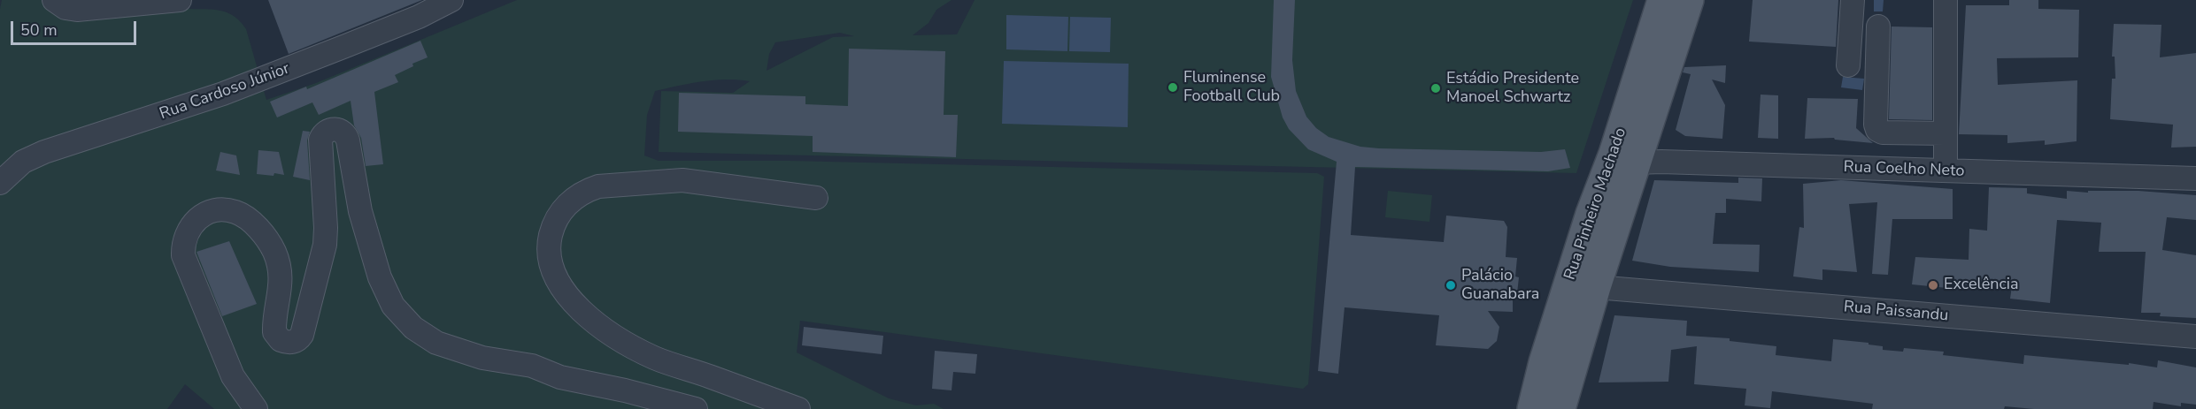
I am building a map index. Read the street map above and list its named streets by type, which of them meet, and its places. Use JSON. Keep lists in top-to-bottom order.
{
  "streets": {
    "main road": ["Rua Pinheiro Machado"],
    "street": ["Rua Cardoso Júnior", "Rua Coelho Neto", "Rua Paissandu"]
  },
  "crossings": [
    ["Rua Coelho Neto", "Rua Pinheiro Machado"],
    ["Rua Pinheiro Machado", "Rua Paissandu"]
  ],
  "places": [
    "Fluminense Football Club",
    "Estádio Presidente Manoel Schwartz",
    "Palácio Guanabara",
    "Excelência"
  ],
  "scale_bar": "50 m"
}
